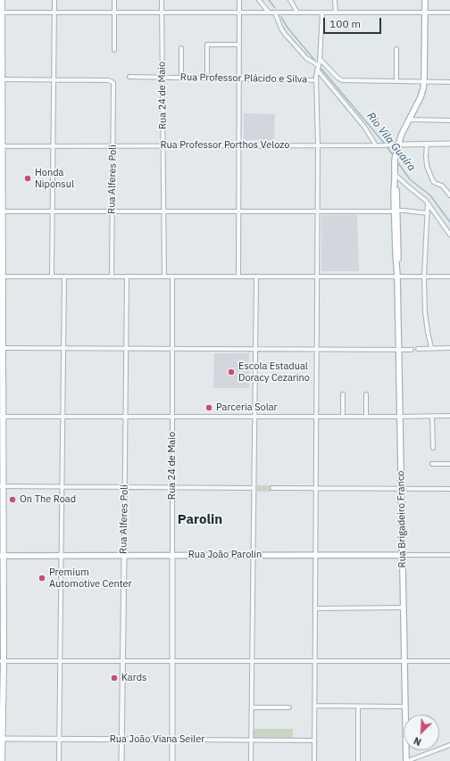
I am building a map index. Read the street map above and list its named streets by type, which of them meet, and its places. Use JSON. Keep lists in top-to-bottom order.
{
  "streets": {
    "main road": ["Rua Brigadeiro Franco", "Rua João Parolin"],
    "street": [
      "Rua Professor Plácido e Silva",
      "Rua 24 de Maio",
      "Rua Professor Porthos Velozo",
      "Rua Alferes Poli",
      "Rua João Viana Seiler"
    ]
  },
  "crossings": [
    ["Rua Professor Plácido e Silva", "Rua 24 de Maio"],
    ["Rua 24 de Maio", "Rua Professor Porthos Velozo"],
    ["Rua 24 de Maio", "Rua João Parolin"],
    ["Rua 24 de Maio", "Rua João Viana Seiler"],
    ["Rua Professor Porthos Velozo", "Rua Alferes Poli"],
    ["Rua Professor Porthos Velozo", "Rua Brigadeiro Franco"],
    ["Rua Alferes Poli", "Rua João Parolin"],
    ["Rua Alferes Poli", "Rua João Viana Seiler"],
    ["Rua Brigadeiro Franco", "Rua João Parolin"]
  ],
  "districts": ["Parolin"],
  "water": ["Rio Vila Guaíra"],
  "places": [
    "Honda Niponsul",
    "Escola Estadual Doracy Cezarino",
    "Parceria Solar",
    "On The Road",
    "Premium Automotive Center",
    "Kards"
  ],
  "scale_bar": "100 m",
  "north": "bottom left"
}
